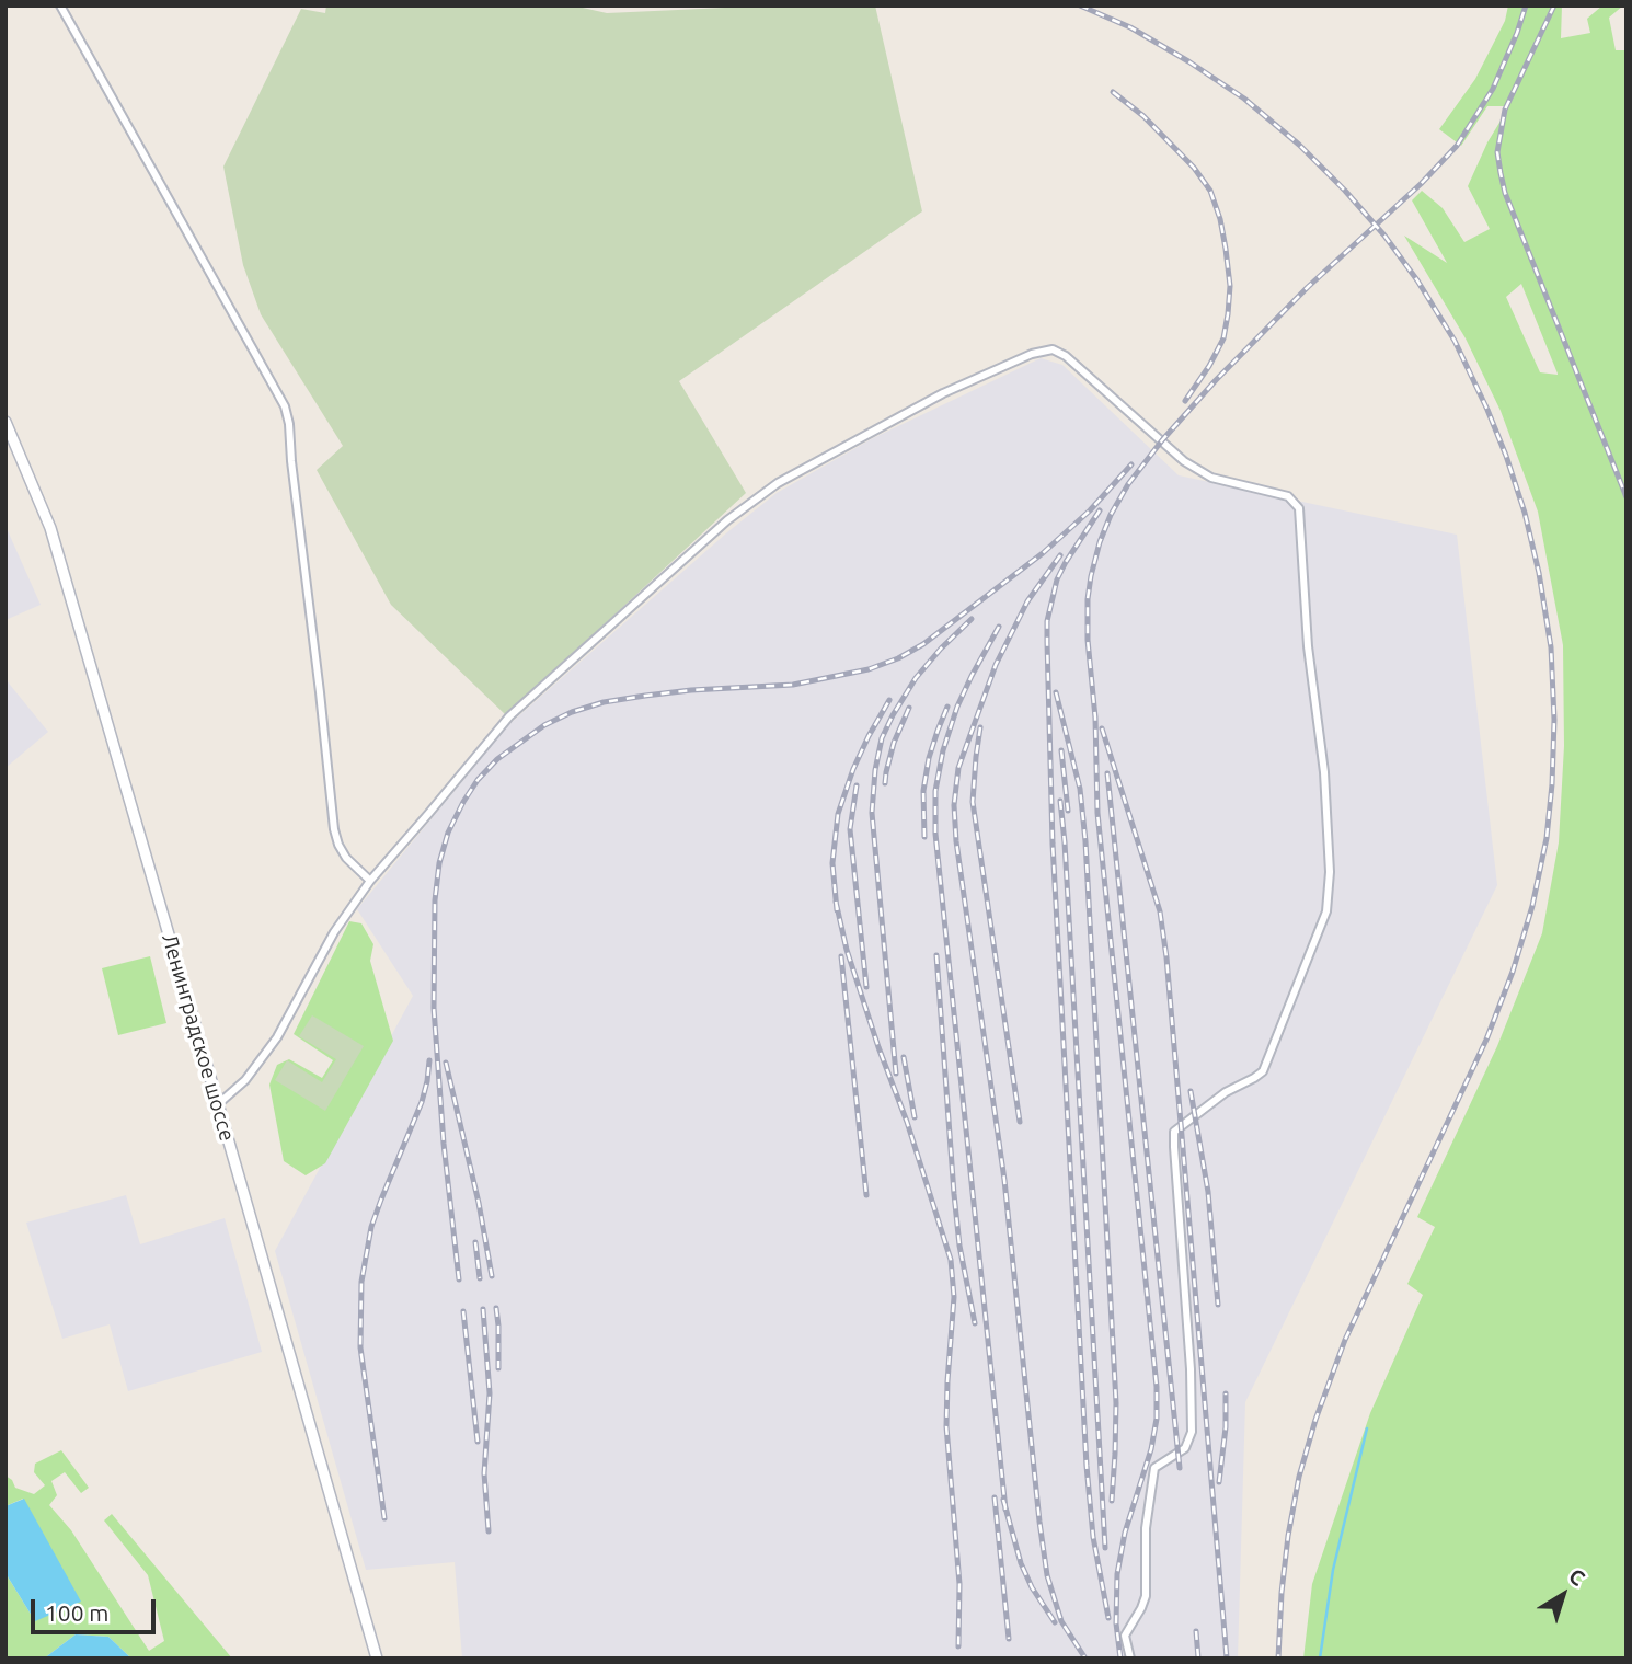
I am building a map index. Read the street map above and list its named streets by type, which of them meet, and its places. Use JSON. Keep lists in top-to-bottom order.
{
  "streets": {
    "main road": ["Ленинградское шоссе"]
  },
  "scale_bar": "100 m",
  "north": "top right"
}
